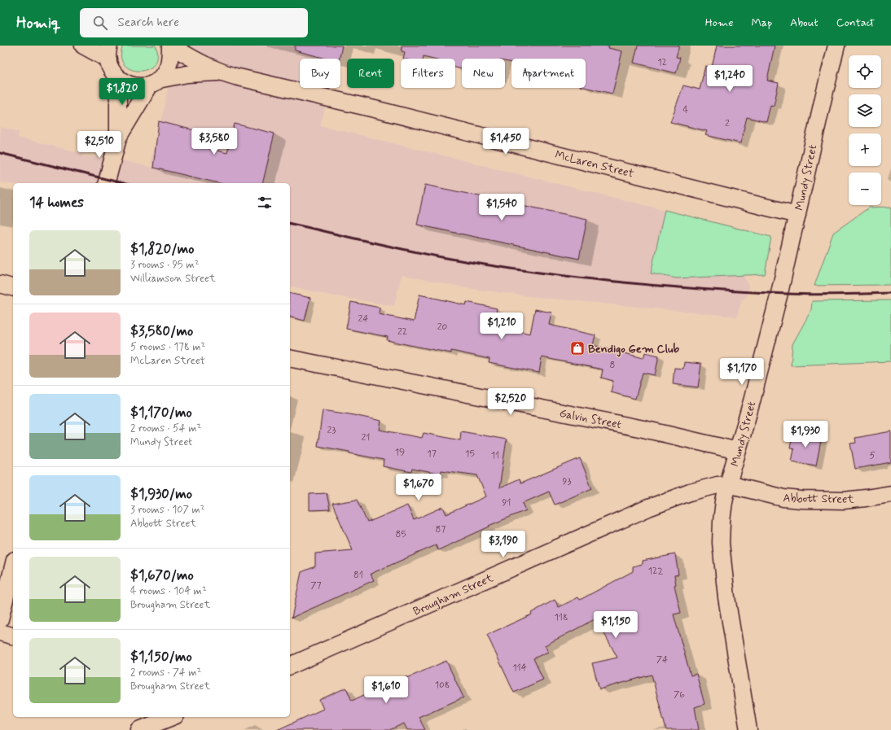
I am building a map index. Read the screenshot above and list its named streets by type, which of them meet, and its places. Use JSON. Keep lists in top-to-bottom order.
{
  "streets": {
    "street": [
      "McLaren Street",
      "Mundy Street",
      "Galvin Street",
      "Abbott Street",
      "Brougham Street"
    ]
  },
  "crossings": [
    ["McLaren Street", "Mundy Street"],
    ["Mundy Street", "Galvin Street"],
    ["Mundy Street", "Abbott Street"],
    ["Mundy Street", "Brougham Street"],
    ["Abbott Street", "Brougham Street"]
  ],
  "places": {
    "shop": ["Bendigo Gem Club"]
  },
  "house_numbers": [
    "12",
    "4",
    "2",
    "24",
    "20",
    "22",
    "8",
    "23",
    "21",
    "19",
    "17",
    "15",
    "11",
    "5",
    "93",
    "91",
    "87",
    "85",
    "122",
    "81",
    "77",
    "118",
    "74",
    "114",
    "108",
    "76"
  ],
  "page": {
    "header": "Homiq",
    "search": "Search here",
    "nav": [
      "Home",
      "Map",
      "About",
      "Contact"
    ],
    "map_buttons": ["+", "−"],
    "chip": [
      "Buy",
      "Rent",
      "Filters",
      "New",
      "Apartment"
    ],
    "price": [
      "$1,240",
      "$1,820",
      "$3,580",
      "$1,450",
      "$2,510",
      "$1,540",
      "$1,210",
      "$1,170",
      "$2,520",
      "$1,930",
      "$1,670",
      "$3,190",
      "$1,150",
      "$1,610"
    ],
    "heading": "14 homes",
    "list": [
      {
        "name": "$1,820/mo",
        "note": "3 rooms · 95 m² · Williamson Street"
      },
      {
        "name": "$3,580/mo",
        "note": "5 rooms · 178 m² · McLaren Street"
      },
      {
        "name": "$1,170/mo",
        "note": "2 rooms · 54 m² · Mundy Street"
      },
      {
        "name": "$1,930/mo",
        "note": "3 rooms · 107 m² · Abbott Street"
      },
      {
        "name": "$1,670/mo",
        "note": "4 rooms · 104 m² · Brougham Street"
      },
      {
        "name": "$1,150/mo",
        "note": "2 rooms · 74 m² · Brougham Street"
      }
    ]
  }
}
